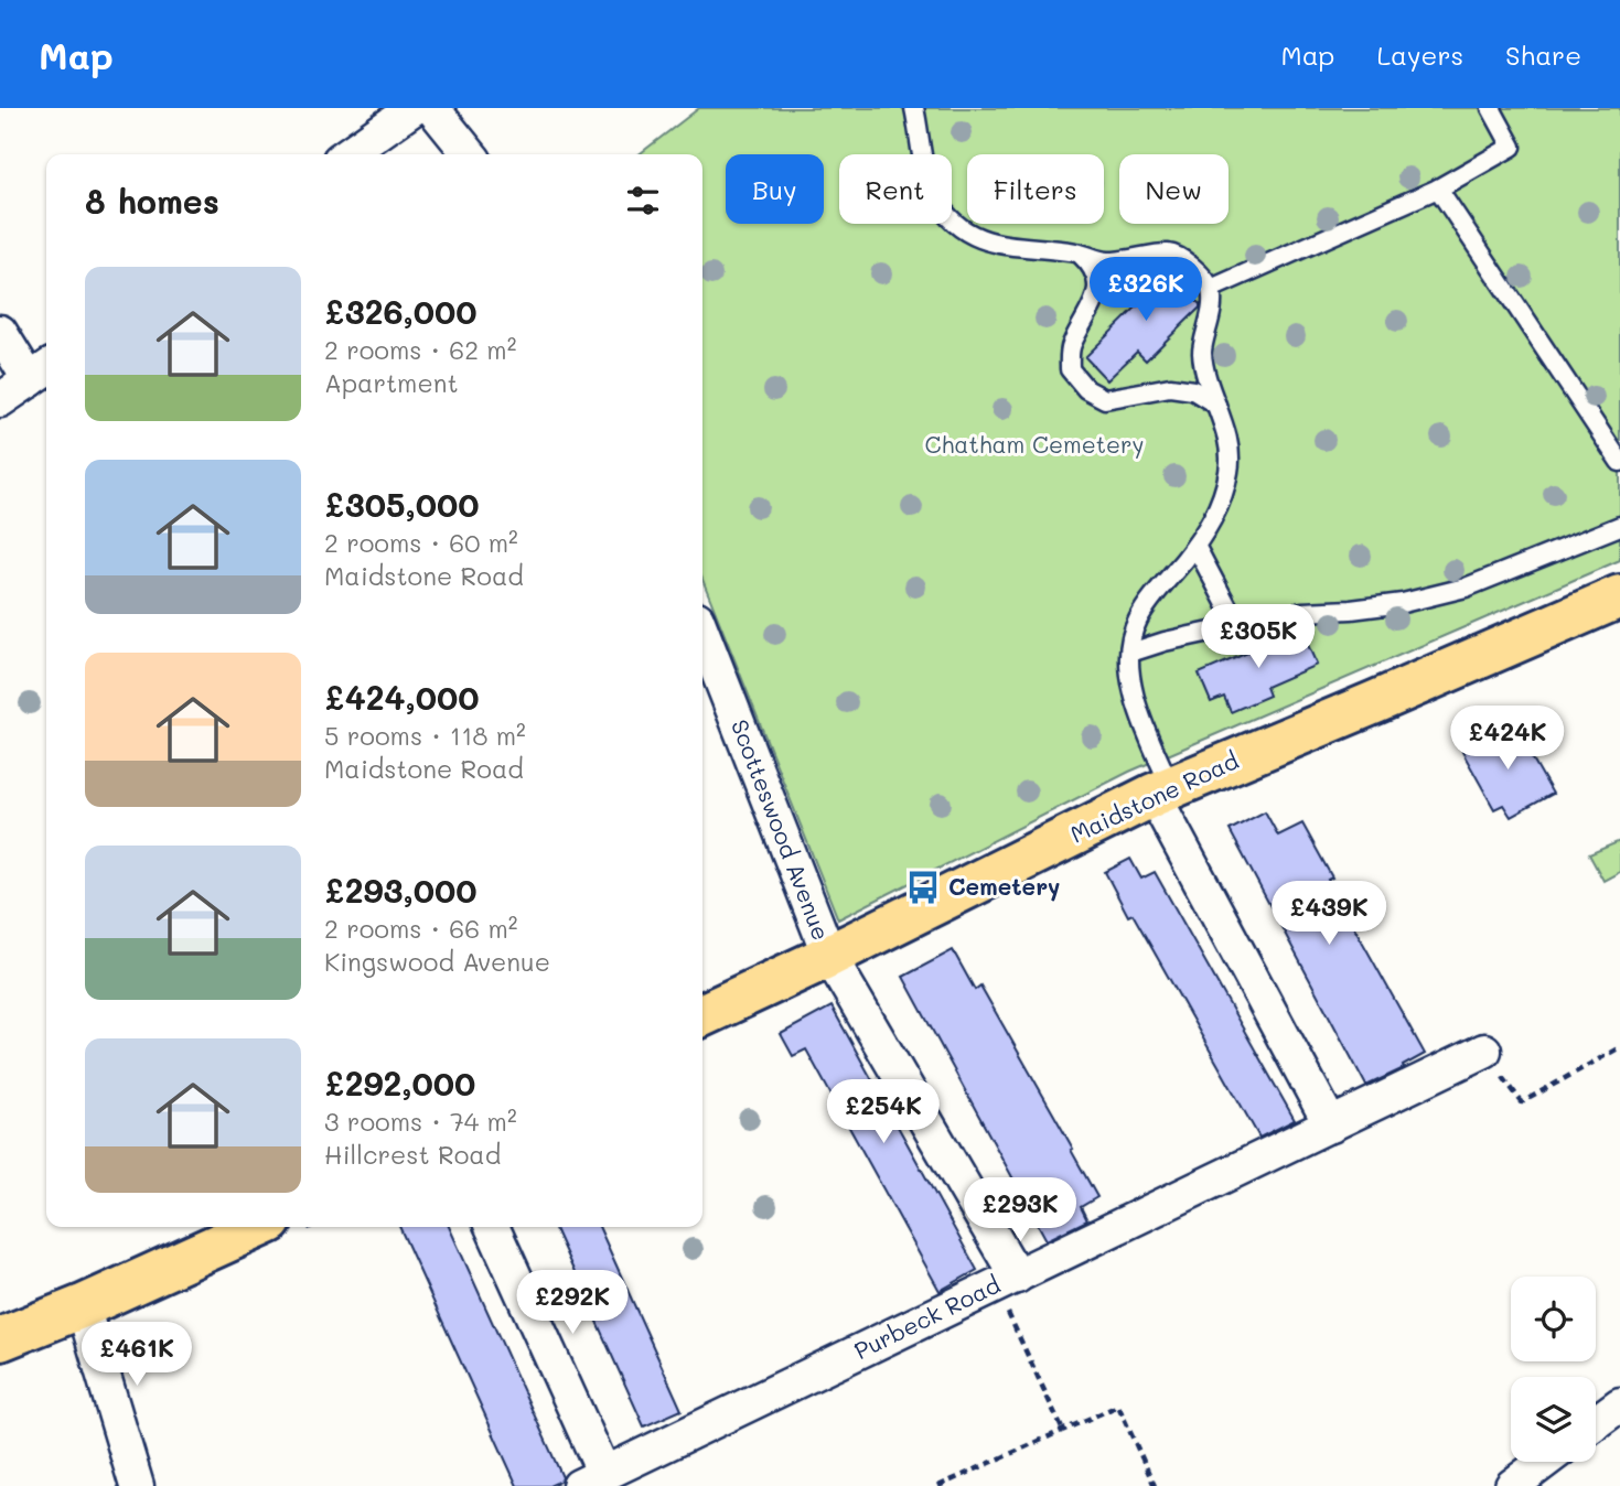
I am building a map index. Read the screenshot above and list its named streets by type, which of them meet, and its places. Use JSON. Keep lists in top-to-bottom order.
{
  "streets": {
    "main road": ["Maidstone Road"],
    "street": ["Scotteswood Avenue", "Purbeck Road"]
  },
  "crossings": [
    ["Maidstone Road", "Scotteswood Avenue"],
    ["Scotteswood Avenue", "Purbeck Road"]
  ],
  "parks": ["Chatham Cemetery"],
  "places": {
    "bus stop": ["Cemetery"]
  },
  "page": {
    "header": "Map",
    "nav": ["Map", "Layers", "Share"],
    "chip": [
      "Buy",
      "Rent",
      "Filters",
      "New"
    ],
    "heading": "8 homes",
    "list": [
      {
        "name": "£326,000",
        "note": "2 rooms · 62 m² · Apartment"
      },
      {
        "name": "£305,000",
        "note": "2 rooms · 60 m² · Maidstone Road"
      },
      {
        "name": "£424,000",
        "note": "5 rooms · 118 m² · Maidstone Road"
      },
      {
        "name": "£293,000",
        "note": "2 rooms · 66 m² · Kingswood Avenue"
      },
      {
        "name": "£292,000",
        "note": "3 rooms · 74 m² · Hillcrest Road"
      }
    ],
    "price": [
      "£326K",
      "£305K",
      "£424K",
      "£439K",
      "£254K",
      "£293K",
      "£292K",
      "£461K"
    ]
  }
}
